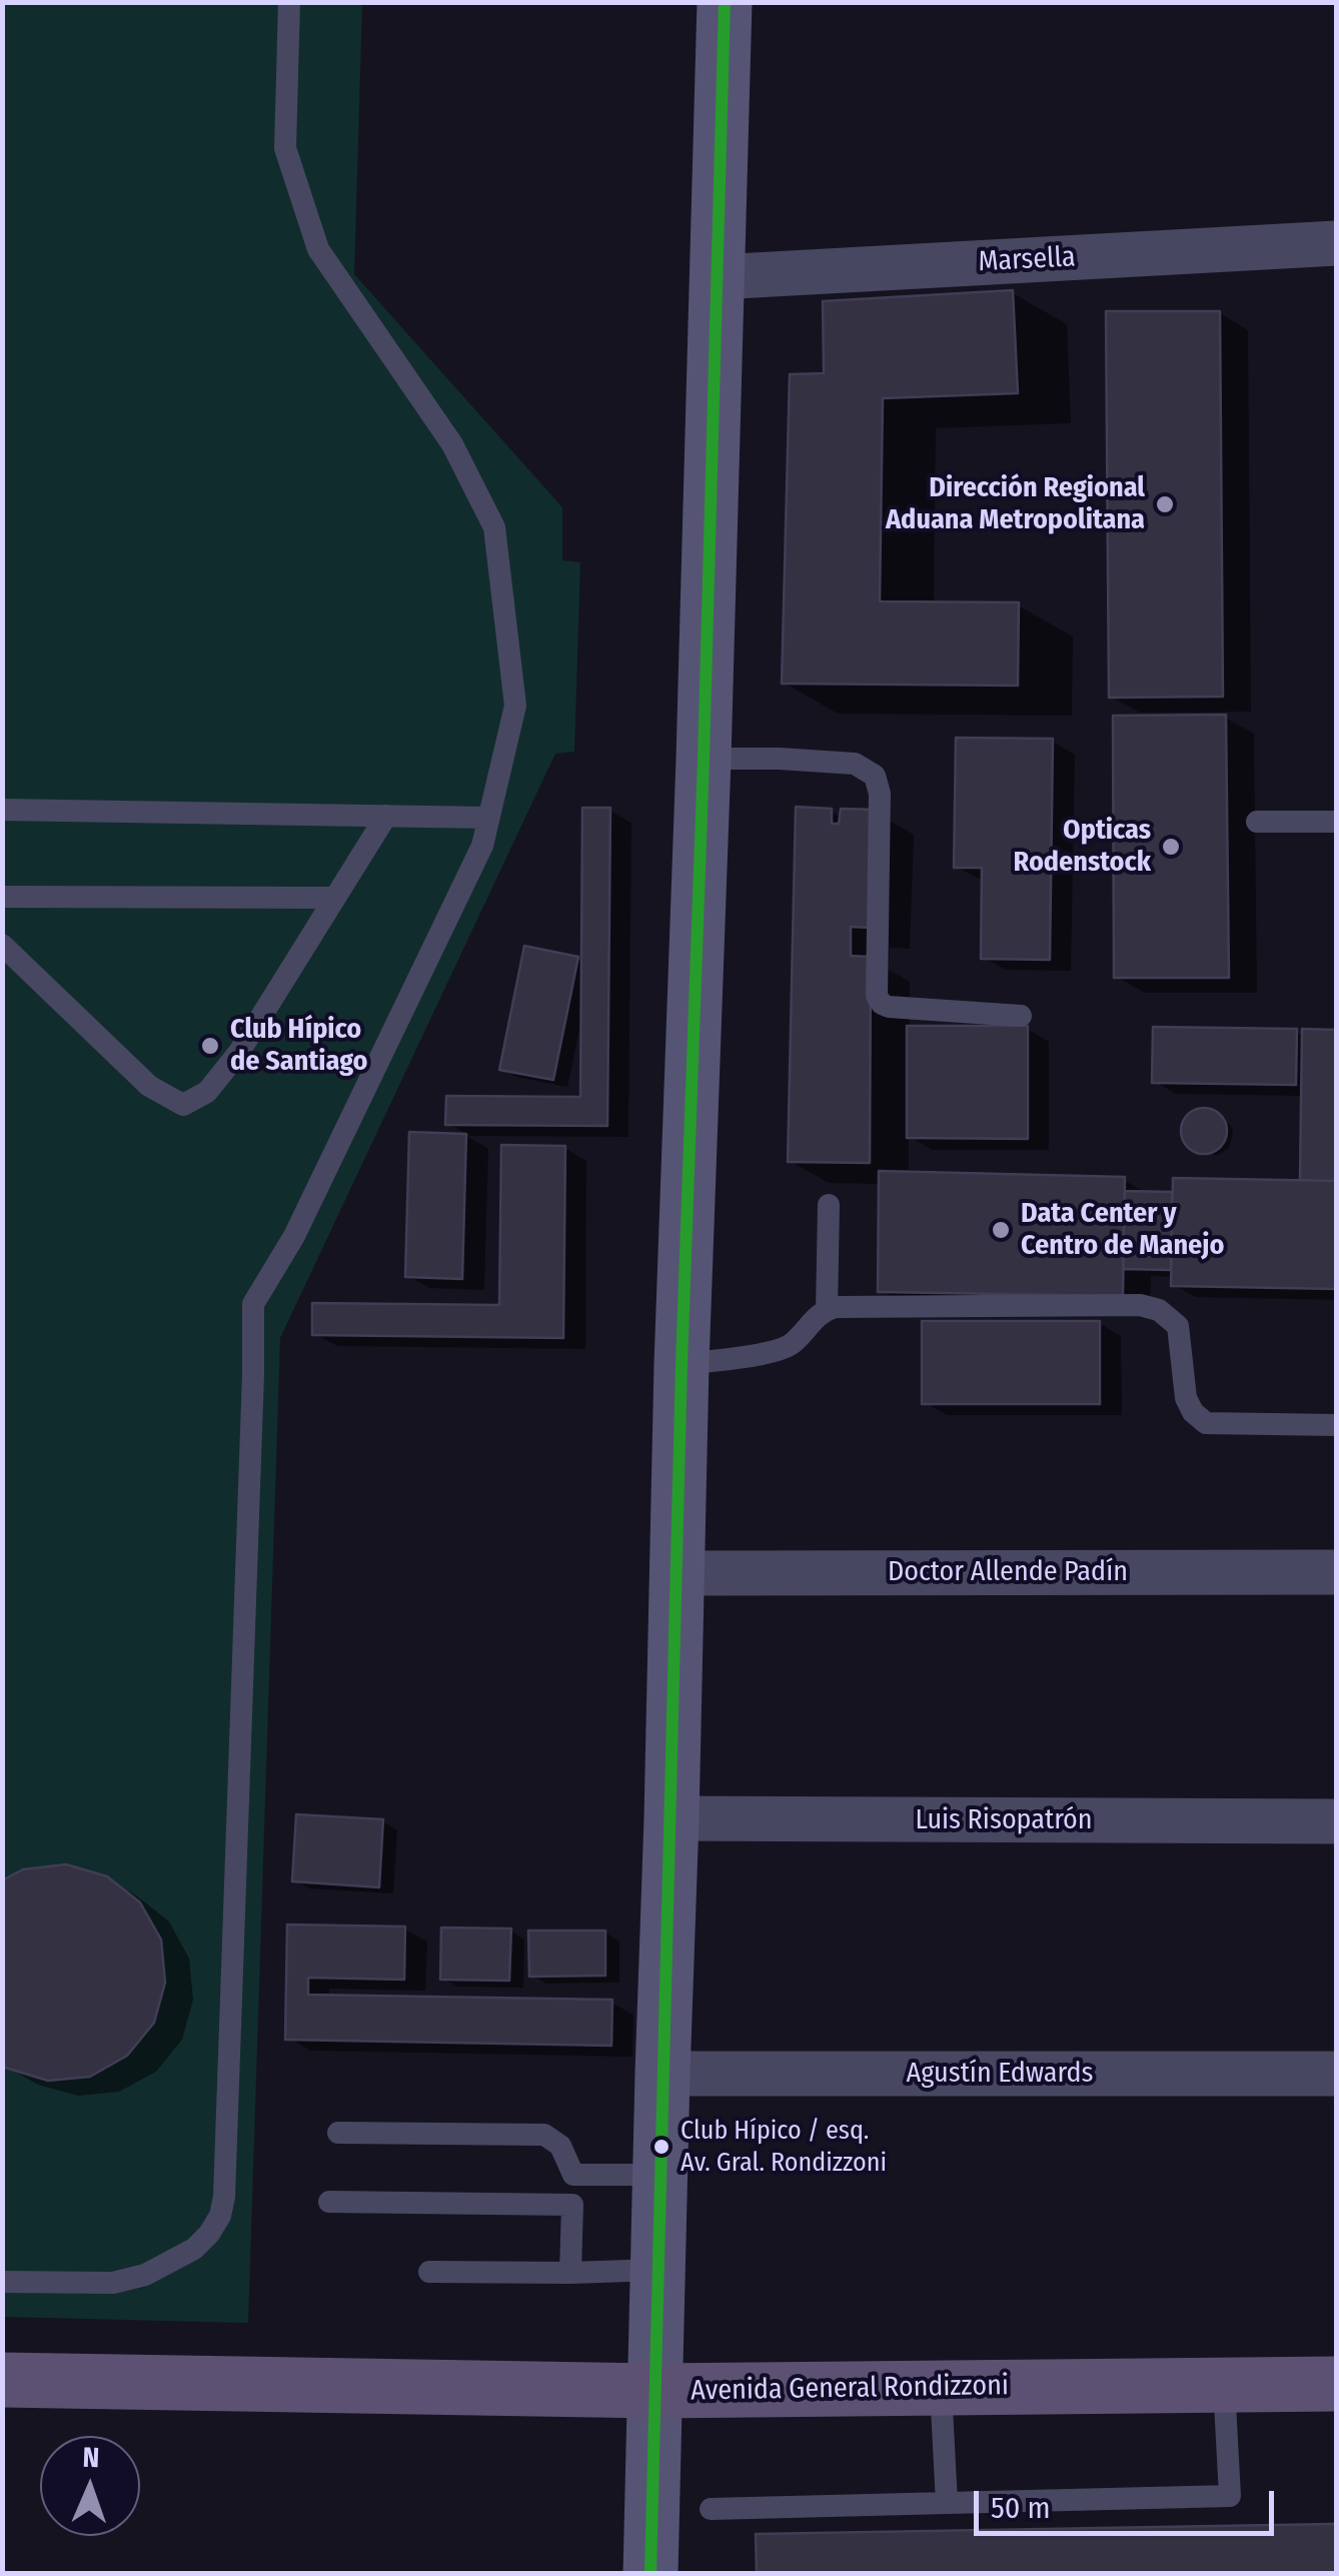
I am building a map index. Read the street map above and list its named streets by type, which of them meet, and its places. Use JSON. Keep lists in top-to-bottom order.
{
  "streets": {
    "main road": ["Avenida General Rondizzoni"],
    "street": [
      "Marsella",
      "Doctor Allende Padín",
      "Luis Risopatrón",
      "Agustín Edwards"
    ]
  },
  "places": [
    "Dirección Regional Aduana Metropolitana",
    "Opticas Rodenstock",
    "Club Hípico de Santiago",
    "Data Center y Centro de Manejo",
    "Club Hípico / esq. Av. Gral. Rondizzoni"
  ],
  "scale_bar": "50 m",
  "north": "top"
}
